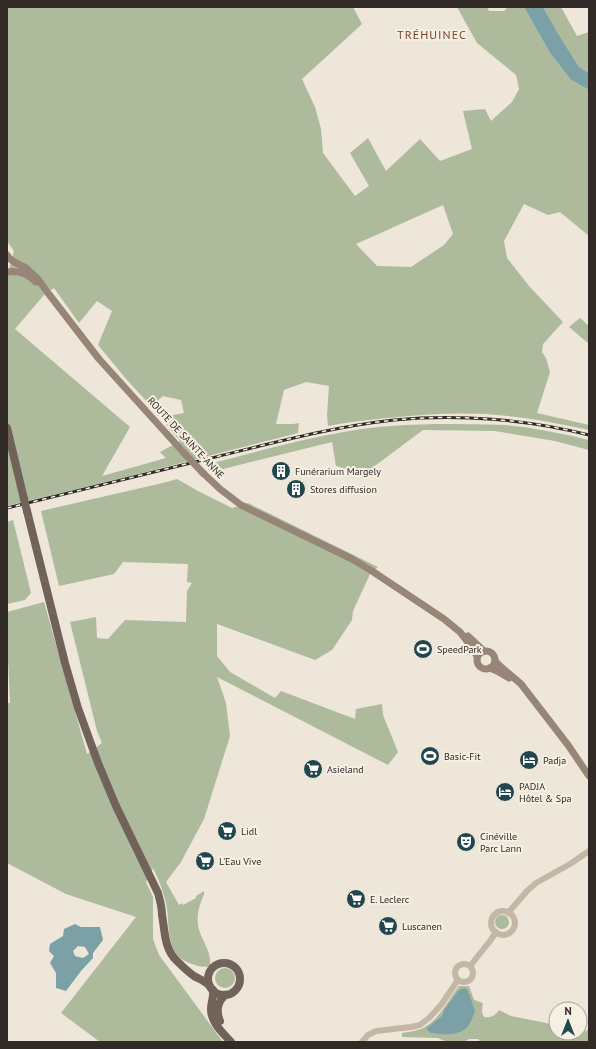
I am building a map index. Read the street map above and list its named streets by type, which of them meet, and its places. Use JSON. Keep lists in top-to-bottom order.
{
  "streets": {
    "main road": ["ROUTE DE SAINTE-ANNE"]
  },
  "districts": ["TRÉHUINEC"],
  "places": {
    "building": ["Funérarium Margely", "Stores diffusion"],
    "sports": ["SpeedPark", "Basic-Fit"],
    "hotel": ["Padja", "PADJA Hôtel & Spa"],
    "supermarket": [
      "Asieland",
      "Lidl",
      "L'Eau Vive",
      "E. Leclerc",
      "Luscanen"
    ],
    "theatre": ["Cinéville Parc Lann"]
  },
  "north": "top"
}
